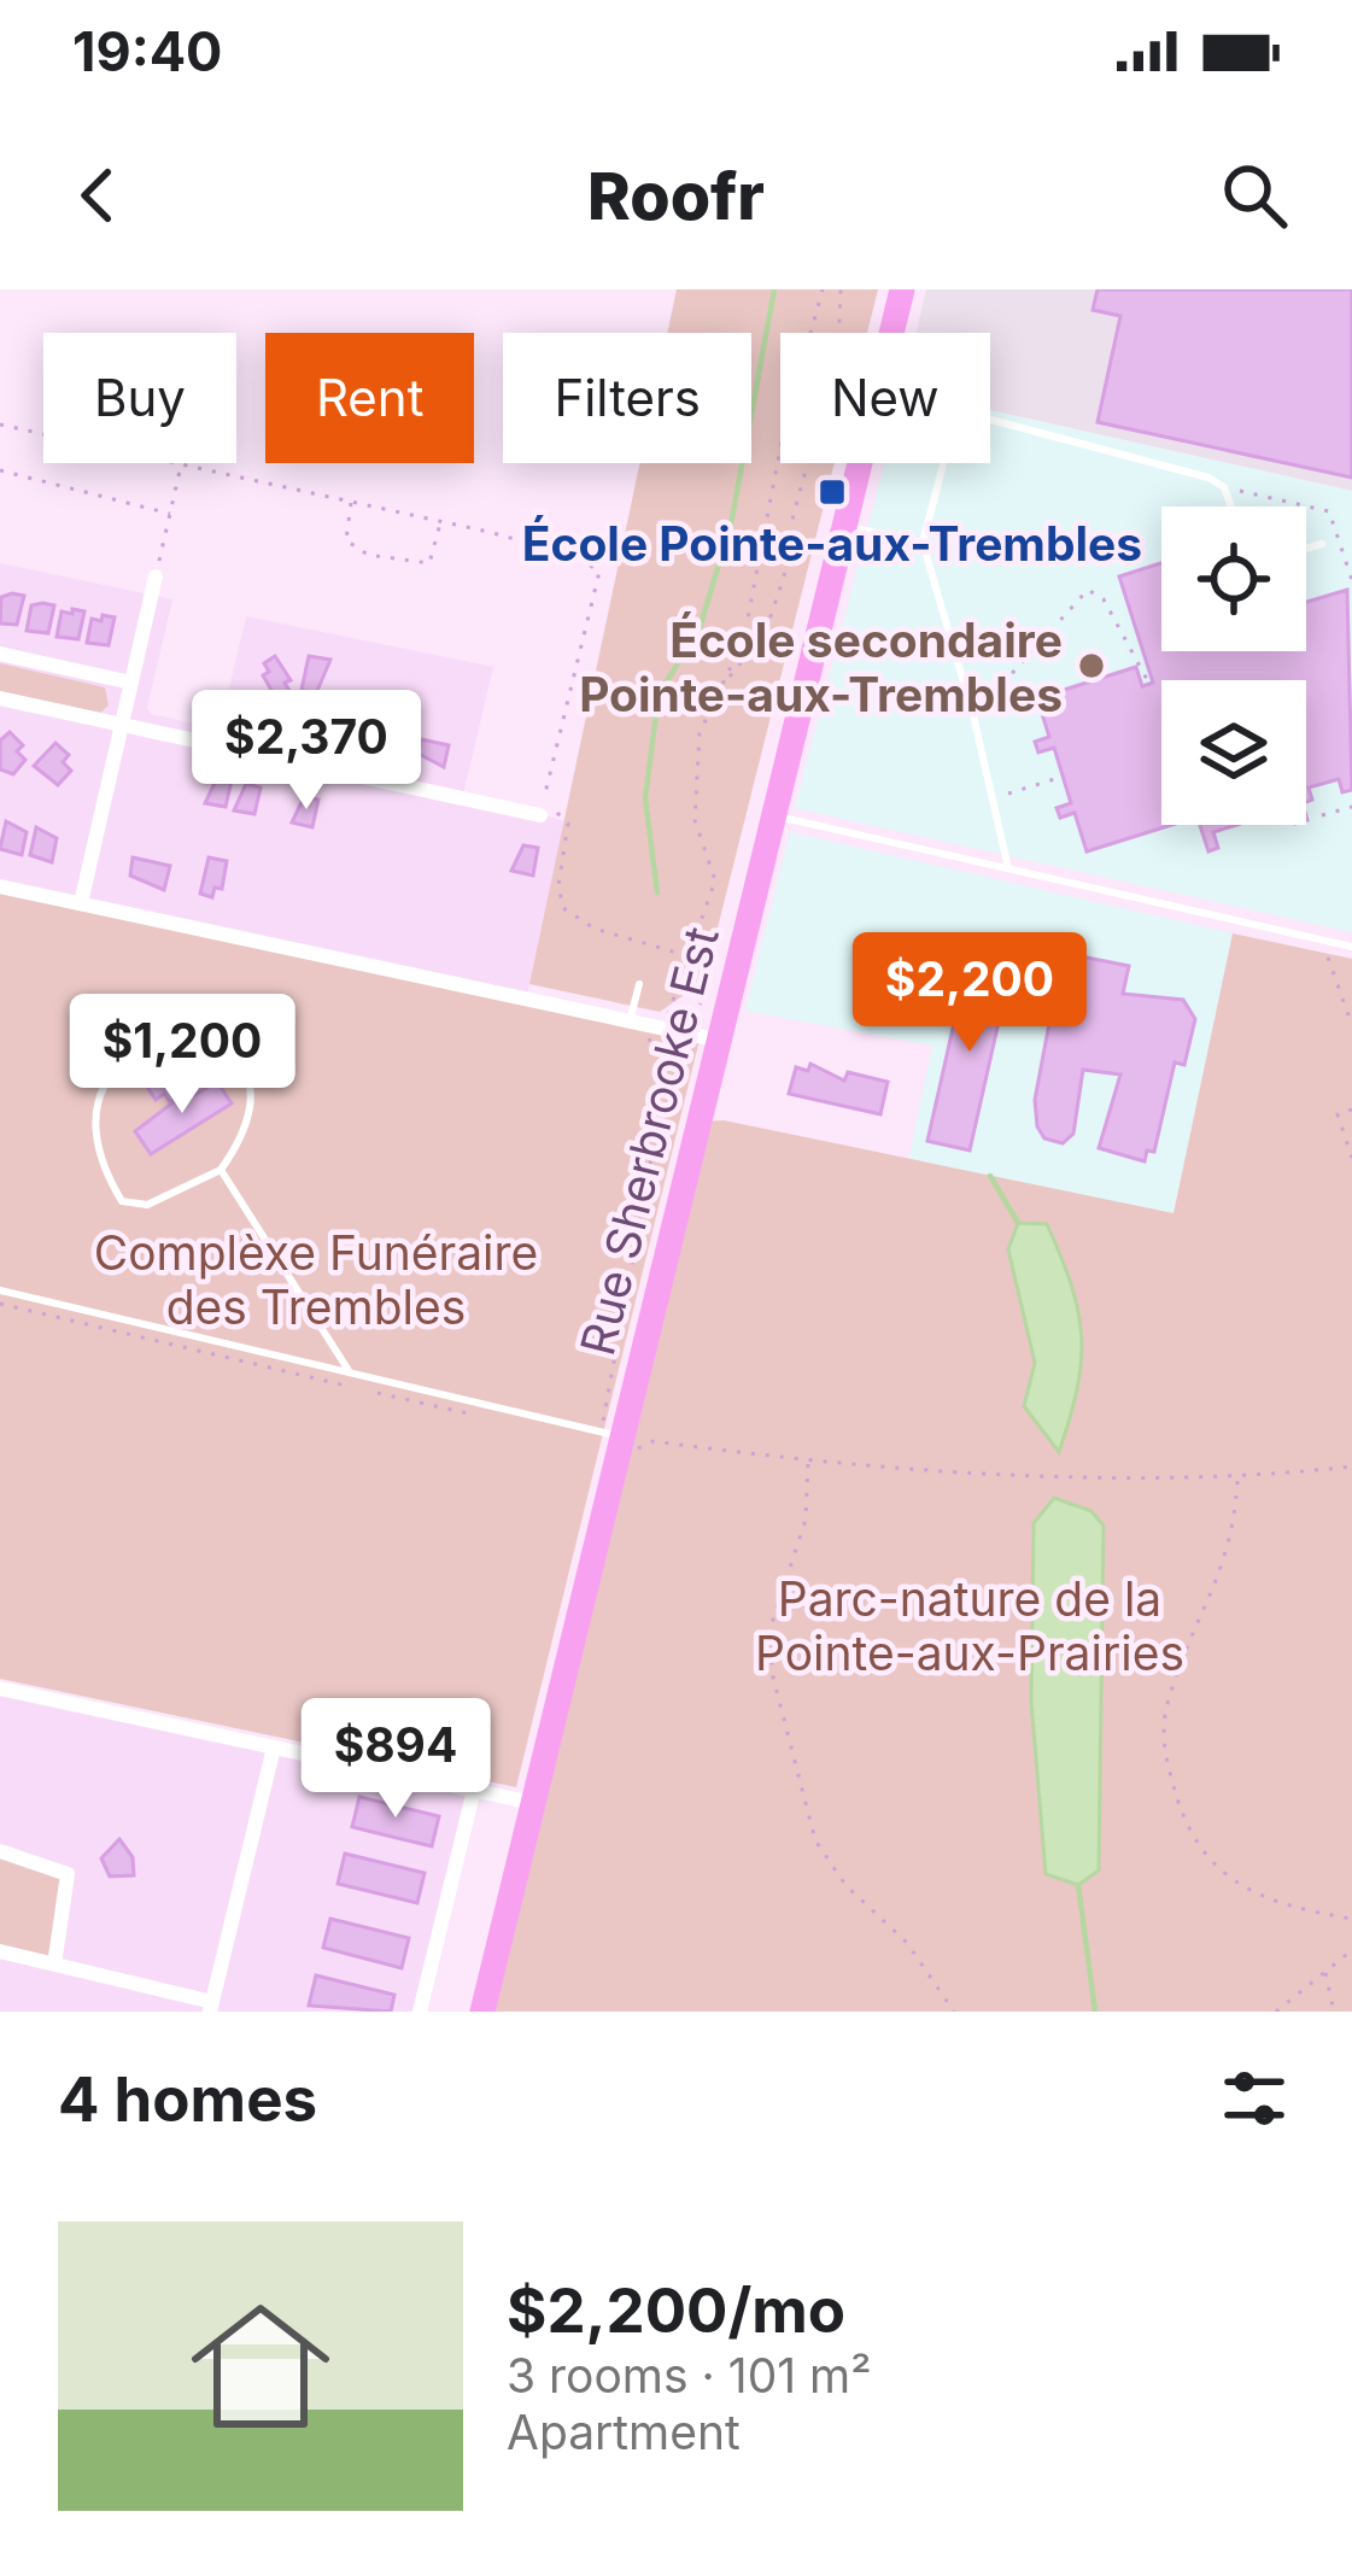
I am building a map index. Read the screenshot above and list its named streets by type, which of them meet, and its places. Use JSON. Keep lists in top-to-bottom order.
{
  "streets": {
    "main road": ["Rue Sherbrooke Est"]
  },
  "parks": ["Complèxe Funéraire des Trembles", "Parc-nature de la Pointe-aux-Prairies"],
  "places": {
    "transit": ["École Pointe-aux-Trembles"],
    "other": ["École secondaire Pointe-aux-Trembles"]
  },
  "page": {
    "status": "19:40",
    "header": "Roofr",
    "chip": [
      "Buy",
      "Rent",
      "Filters",
      "New"
    ],
    "price": [
      "$2,370",
      "$2,200",
      "$1,200",
      "$894"
    ],
    "heading": "4 homes",
    "list": [
      {
        "name": "$2,200/mo",
        "note": "3 rooms · 101 m² · Apartment"
      }
    ]
  }
}
